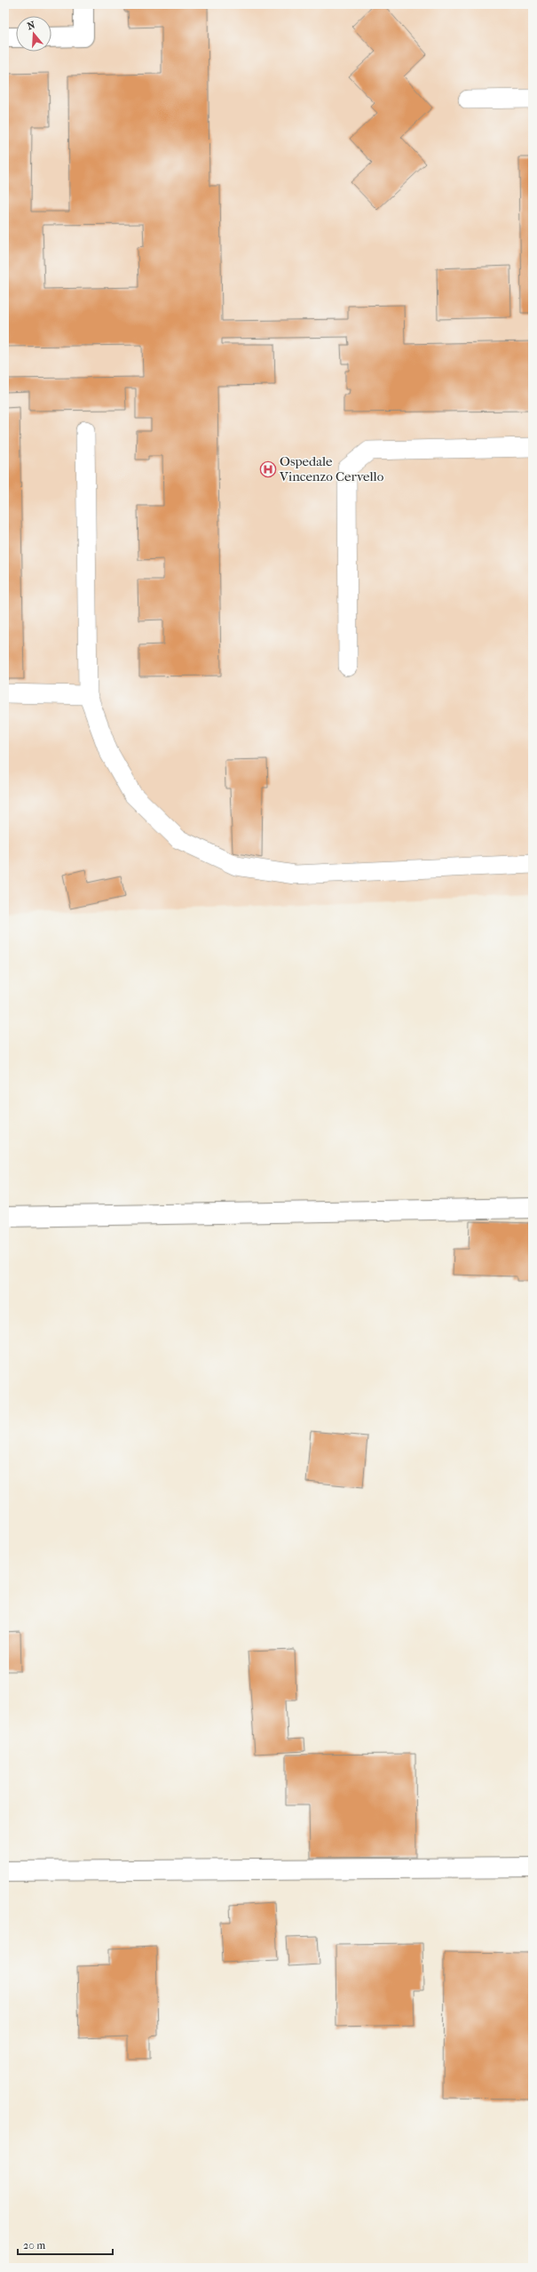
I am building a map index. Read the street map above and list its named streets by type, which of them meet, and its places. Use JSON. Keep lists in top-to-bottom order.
{
  "places": {
    "hospital": ["Ospedale Vincenzo Cervello"]
  },
  "scale_bar": "20 m",
  "north": "top"
}
